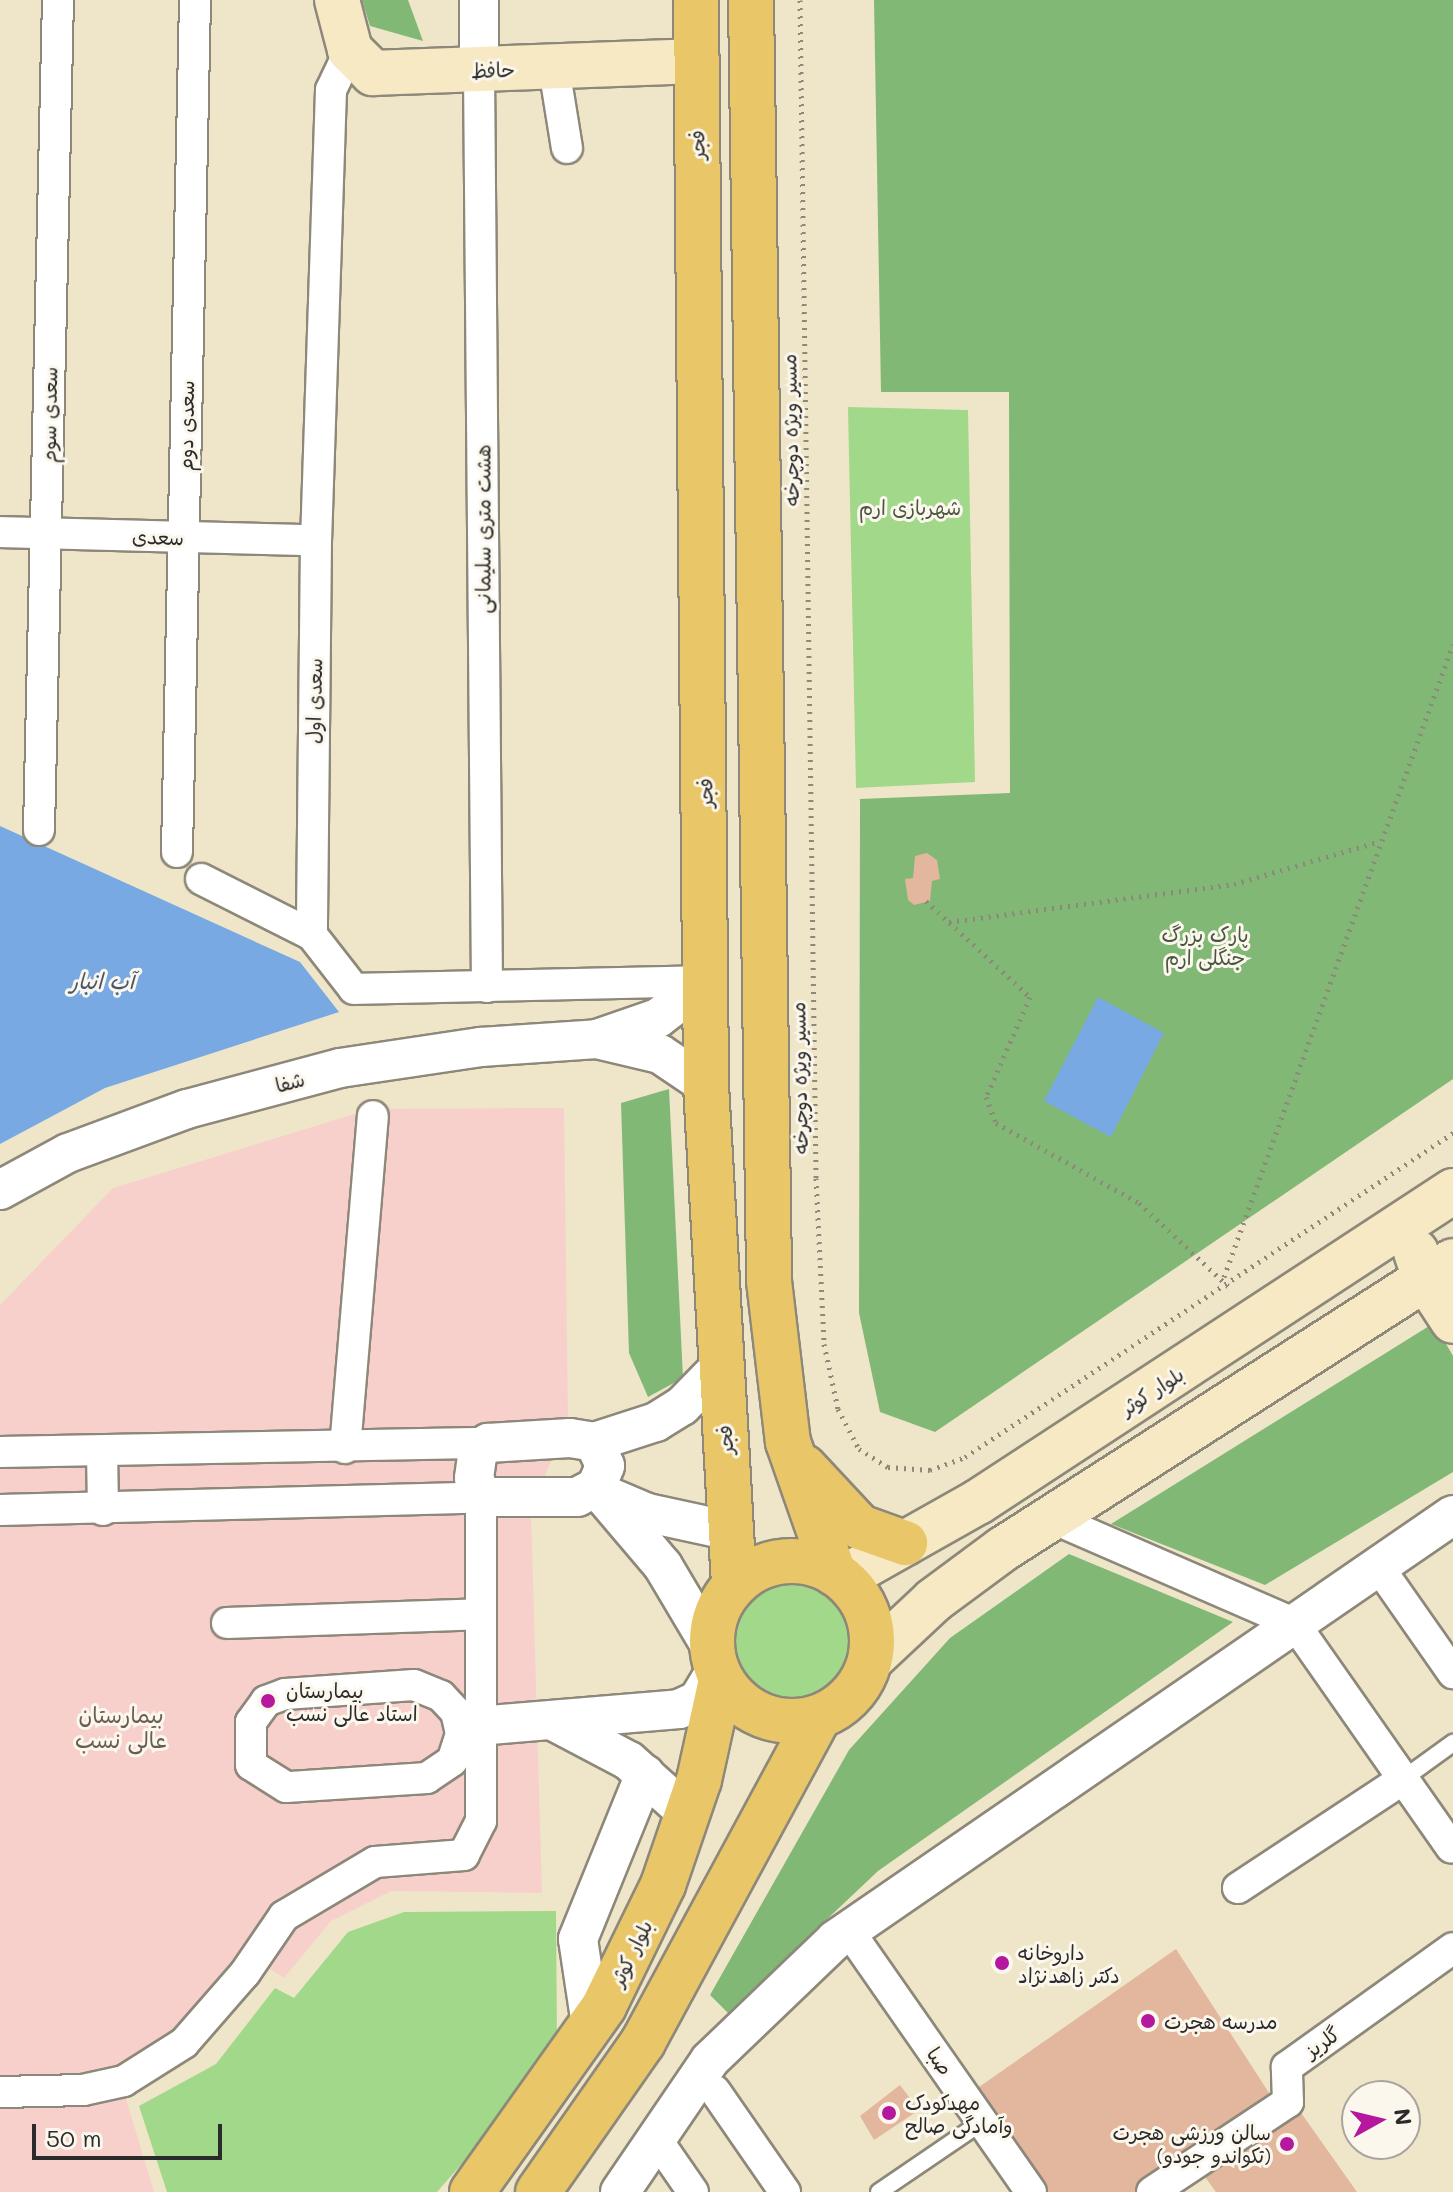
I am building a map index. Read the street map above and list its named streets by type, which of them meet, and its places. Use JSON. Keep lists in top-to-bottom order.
{
  "streets": {
    "main road": ["حافظ", "فجر", "بلوار کوثر"],
    "street": [
      "سعدی سوم",
      "سعدی دوم",
      "هشت متری سلیمانی",
      "سعدی",
      "سعدی اول",
      "شفا",
      "گلریز",
      "صبا"
    ],
    "path": ["مسیر ویژه دوچرخه"]
  },
  "crossings": [
    ["حافظ", "فجر"],
    ["حافظ", "هشت متری سلیمانی"],
    ["حافظ", "سعدی اول"],
    ["فجر", "بلوار کوثر"],
    ["سعدی سوم", "سعدی"],
    ["سعدی دوم", "سعدی"],
    ["سعدی", "سعدی اول"]
  ],
  "districts": ["بیمارستان عالی نسب"],
  "water": ["آب انبار"],
  "parks": ["شهربازی ارم", "پارک بزرگ جنگلی ارم"],
  "places": [
    "بیمارستان استاد عالی نسب",
    "داروخانه دکتر زاهدنژاد",
    "مدرسه هجرت",
    "مهدکودک وآمادگی صالح",
    "سالن ورزشی هجرت (تکواندو جودو)"
  ],
  "scale_bar": "50 m",
  "north": "right"
}
